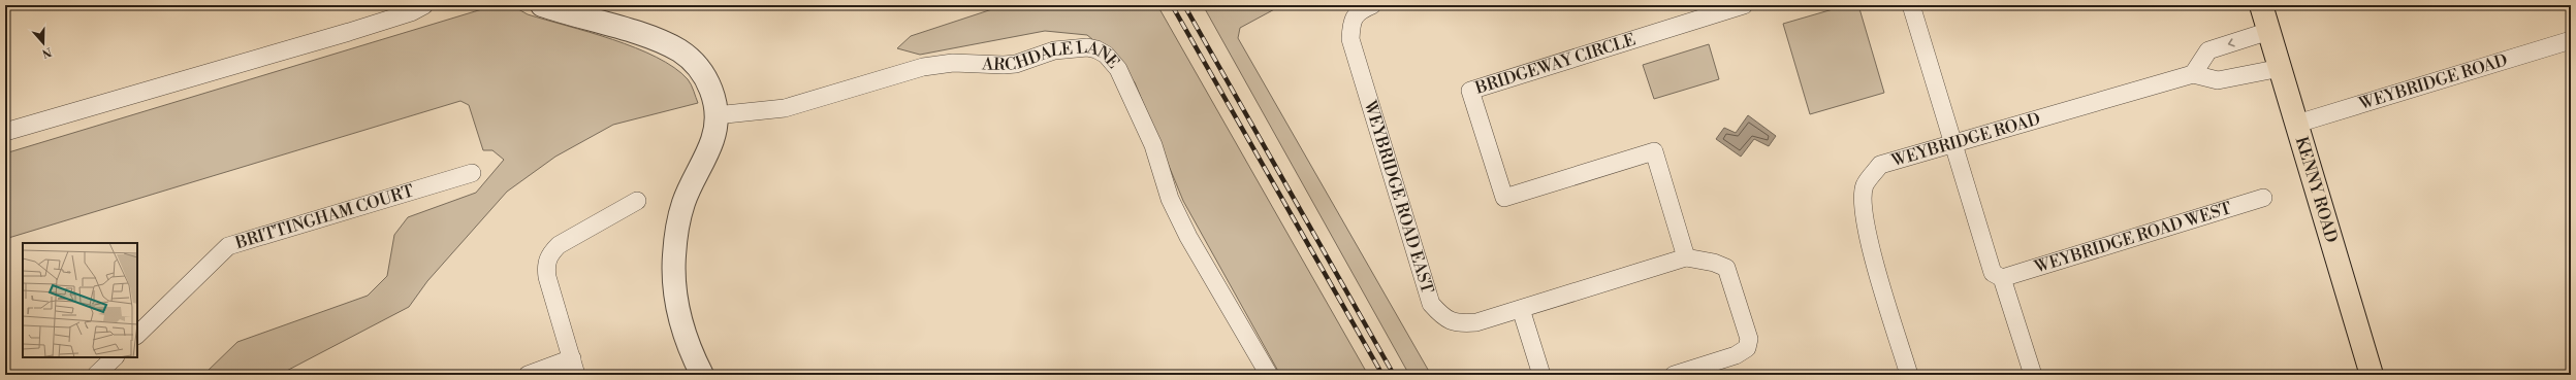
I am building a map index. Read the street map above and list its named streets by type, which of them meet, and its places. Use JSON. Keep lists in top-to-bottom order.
{
  "streets": {
    "main road": ["KENNY ROAD"],
    "street": [
      "BRIDGEWAY CIRCLE",
      "ARCHDALE LANE",
      "WEYBRIDGE ROAD",
      "WEYBRIDGE ROAD EAST",
      "BRITTINGHAM COURT",
      "WEYBRIDGE ROAD WEST"
    ]
  },
  "crossings": [
    ["BRIDGEWAY CIRCLE", "WEYBRIDGE ROAD EAST"],
    ["WEYBRIDGE ROAD", "KENNY ROAD"]
  ],
  "north": "bottom"
}
